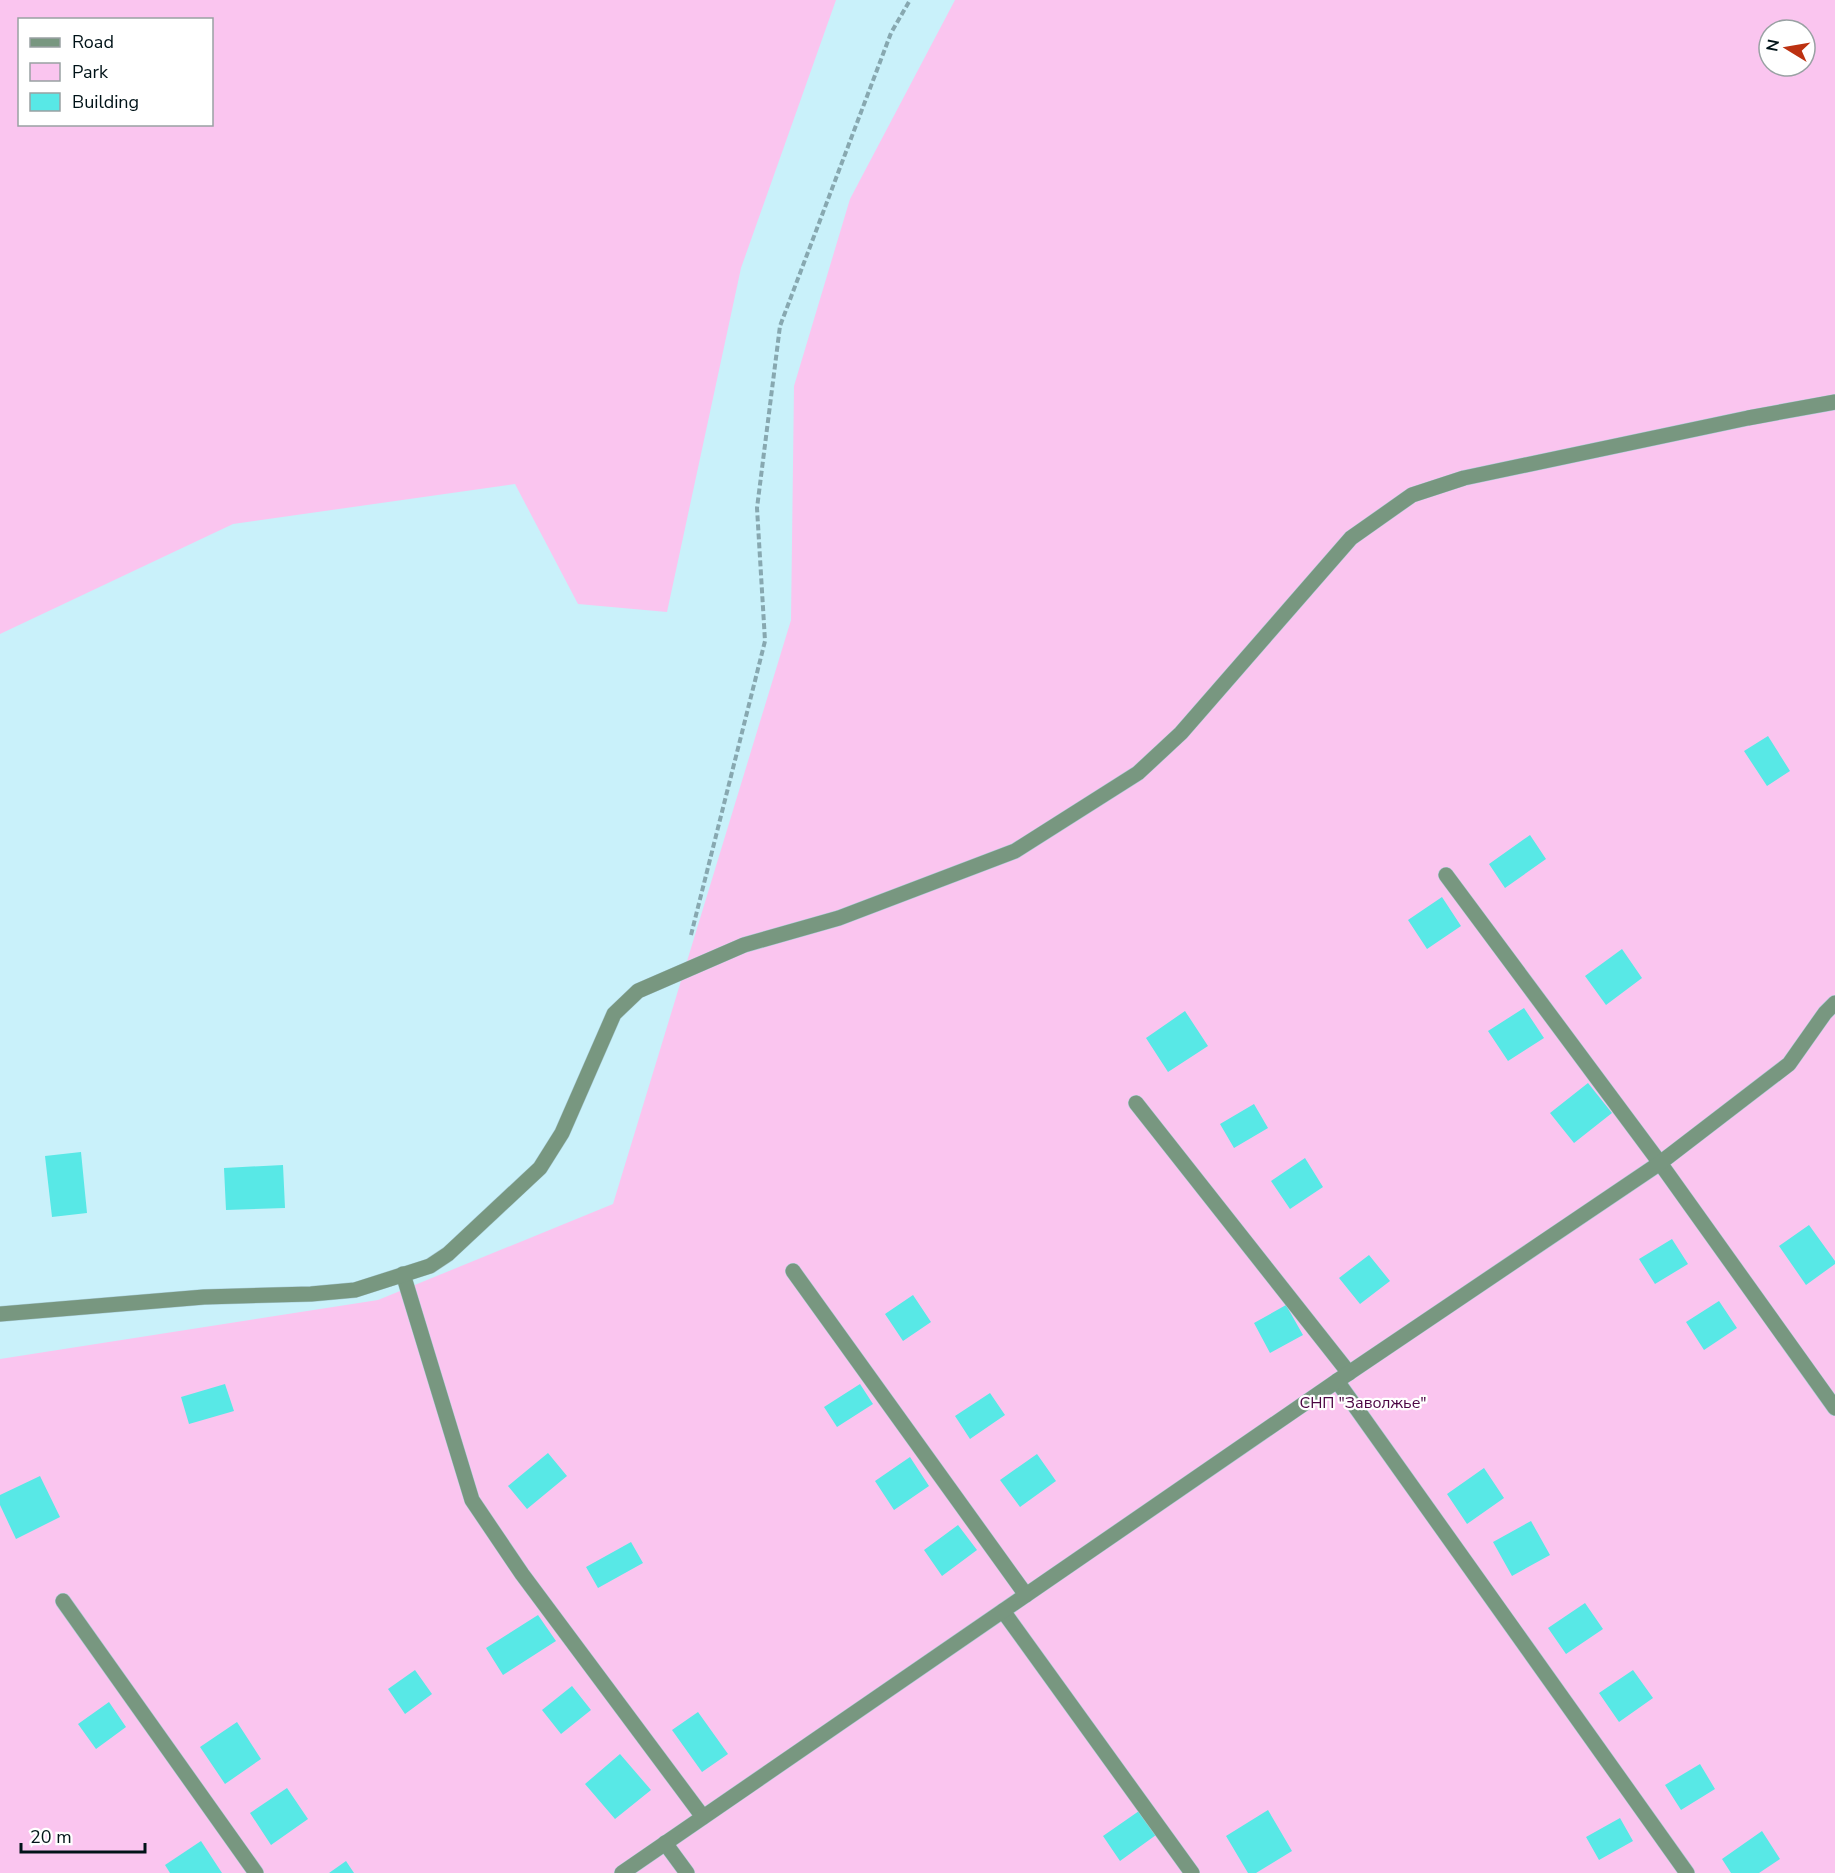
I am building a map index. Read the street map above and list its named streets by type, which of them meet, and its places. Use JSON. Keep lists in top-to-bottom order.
{
  "parks": ["СНП \"Заволжье\""],
  "legend": ["Road", "Park", "Building"],
  "scale_bar": "20 m",
  "north": "left"
}
